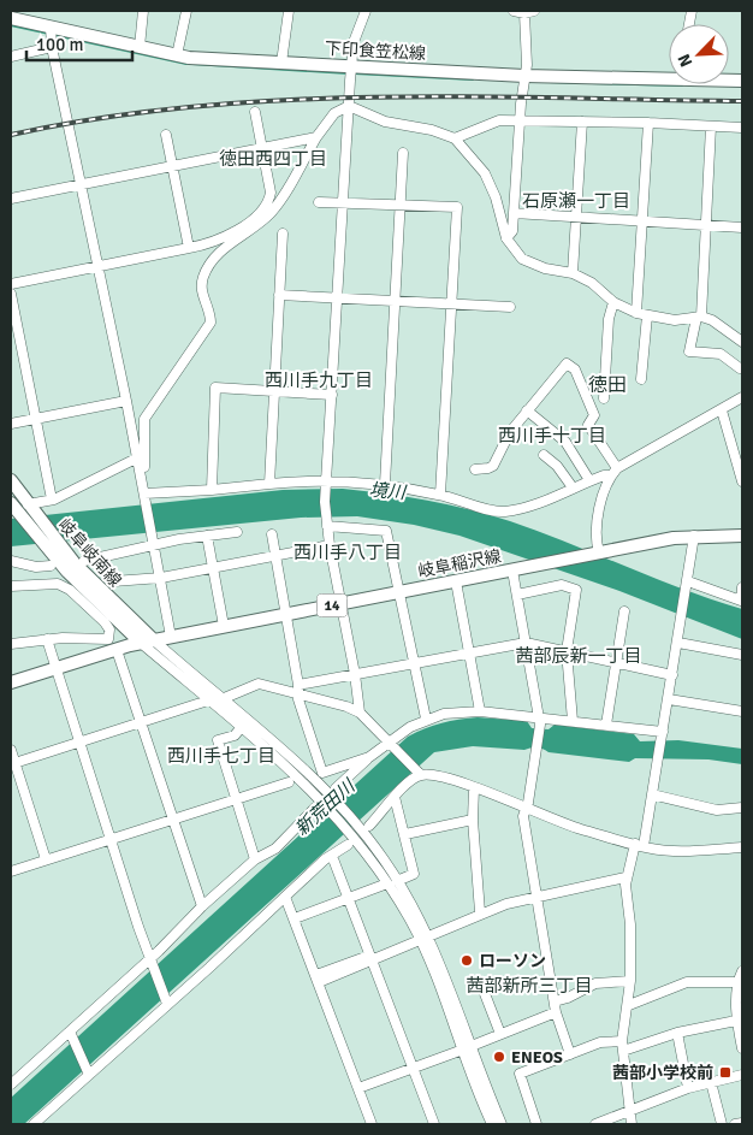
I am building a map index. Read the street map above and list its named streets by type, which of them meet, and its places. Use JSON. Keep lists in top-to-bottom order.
{
  "streets": {
    "main road": [
      "下印食笠松線",
      "岐阜岐南線",
      "岐阜稲沢線",
      "14"
    ]
  },
  "crossings": [
    ["岐阜岐南線", "岐阜稲沢線"]
  ],
  "districts": [
    "徳田西四丁目",
    "石原瀬一丁目",
    "西川手九丁目",
    "徳田",
    "西川手十丁目",
    "西川手八丁目",
    "茜部辰新一丁目",
    "西川手七丁目",
    "茜部新所三丁目"
  ],
  "water": ["境川", "新荒田川"],
  "places": {
    "other": ["ローソン", "ENEOS"],
    "transit": ["茜部小学校前"]
  },
  "scale_bar": "100 m",
  "north": "bottom left"
}
